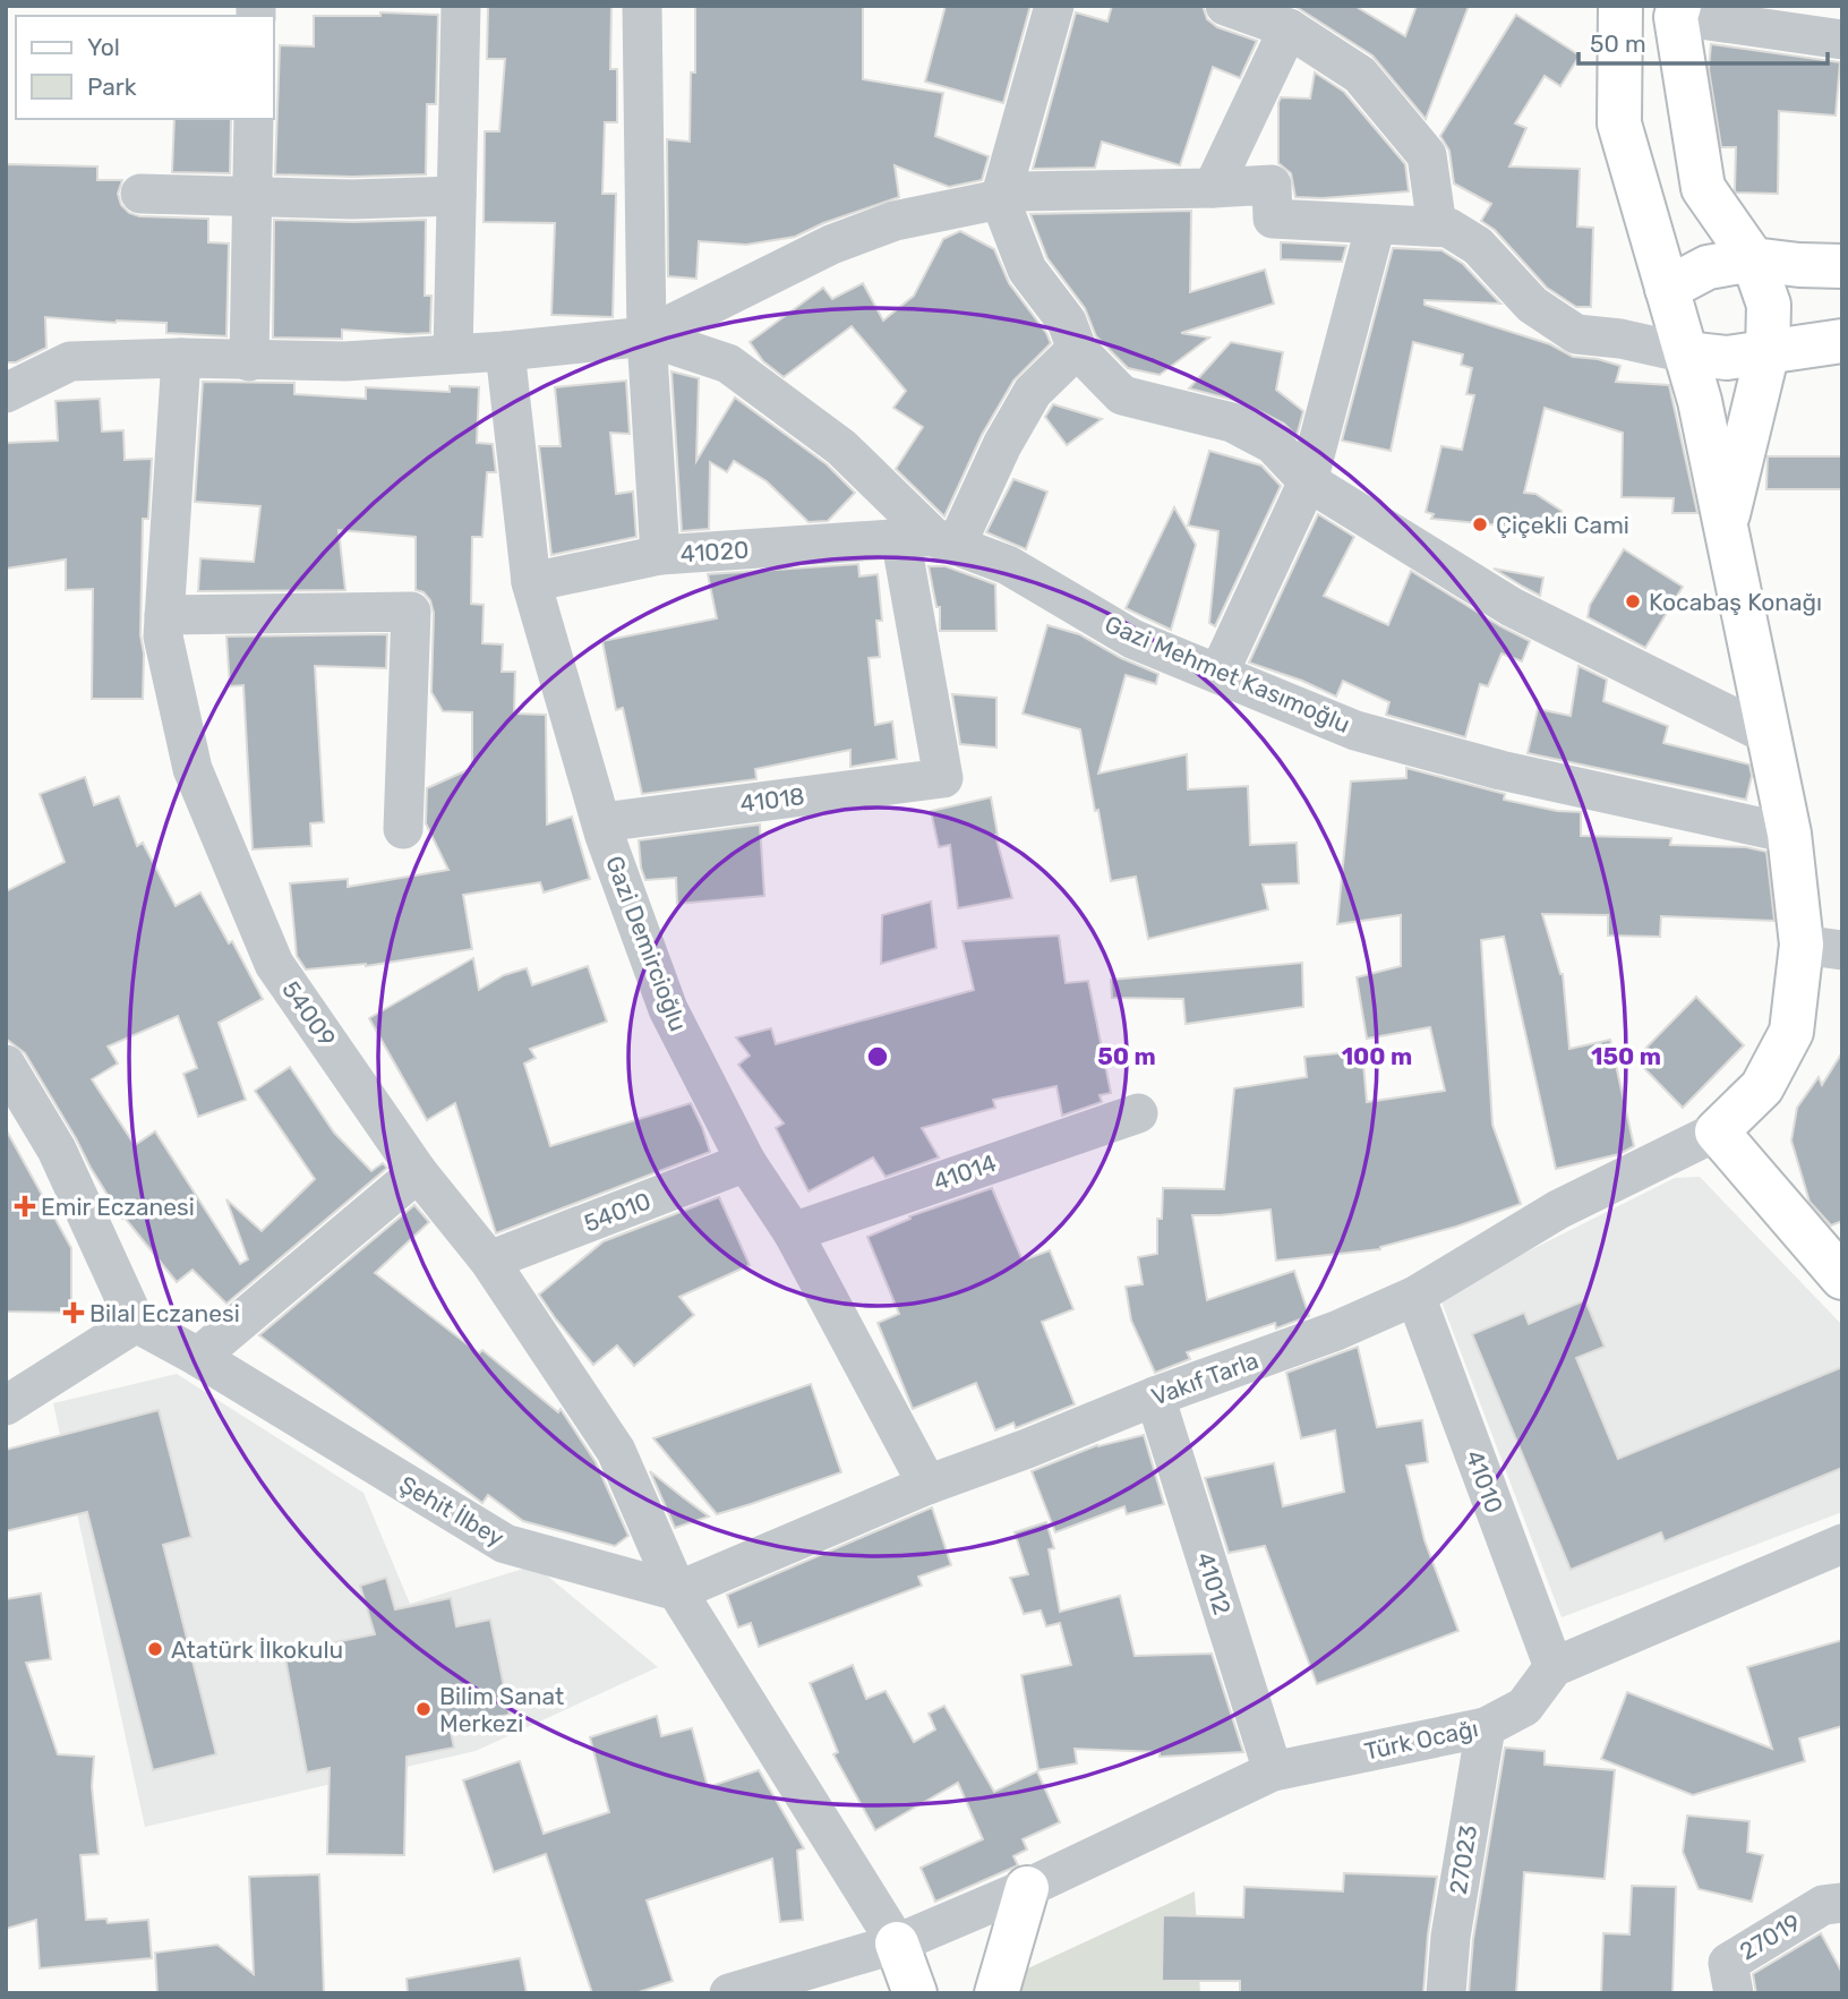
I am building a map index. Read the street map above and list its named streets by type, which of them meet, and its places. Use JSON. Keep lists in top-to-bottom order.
{
  "streets": {
    "street": [
      "41020",
      "Gazi Mehmet Kasımoğlu",
      "41018",
      "Gazi Demircioğlu",
      "54009",
      "41014",
      "54010",
      "Vakıf Tarla",
      "41010",
      "Şehit İlbey",
      "41012",
      "Türk Ocağı",
      "27023",
      "27019"
    ]
  },
  "crossings": [
    ["41020", "Gazi Mehmet Kasımoğlu"],
    ["41020", "41018"],
    ["41020", "Gazi Demircioğlu"],
    ["Gazi Mehmet Kasımoğlu", "41018"],
    ["41018", "Gazi Demircioğlu"],
    ["Gazi Demircioğlu", "41014"],
    ["Gazi Demircioğlu", "54010"],
    ["Gazi Demircioğlu", "Vakıf Tarla"],
    ["54009", "54010"],
    ["54009", "Vakıf Tarla"],
    ["54009", "Şehit İlbey"],
    ["Vakıf Tarla", "41010"],
    ["Vakıf Tarla", "Şehit İlbey"],
    ["Vakıf Tarla", "41012"],
    ["41010", "Türk Ocağı"],
    ["41012", "Türk Ocağı"],
    ["Türk Ocağı", "27023"]
  ],
  "places": {
    "other": [
      "Çiçekli Cami",
      "Kocabaş Konağı",
      "Atatürk İlkokulu",
      "Bilim Sanat Merkezi"
    ],
    "health": ["Emir Eczanesi", "Bilal Eczanesi"]
  },
  "legend": ["Yol", "Park"],
  "scale_bar": "50 m",
  "rings": ["50 m", "100 m", "150 m"]
}
